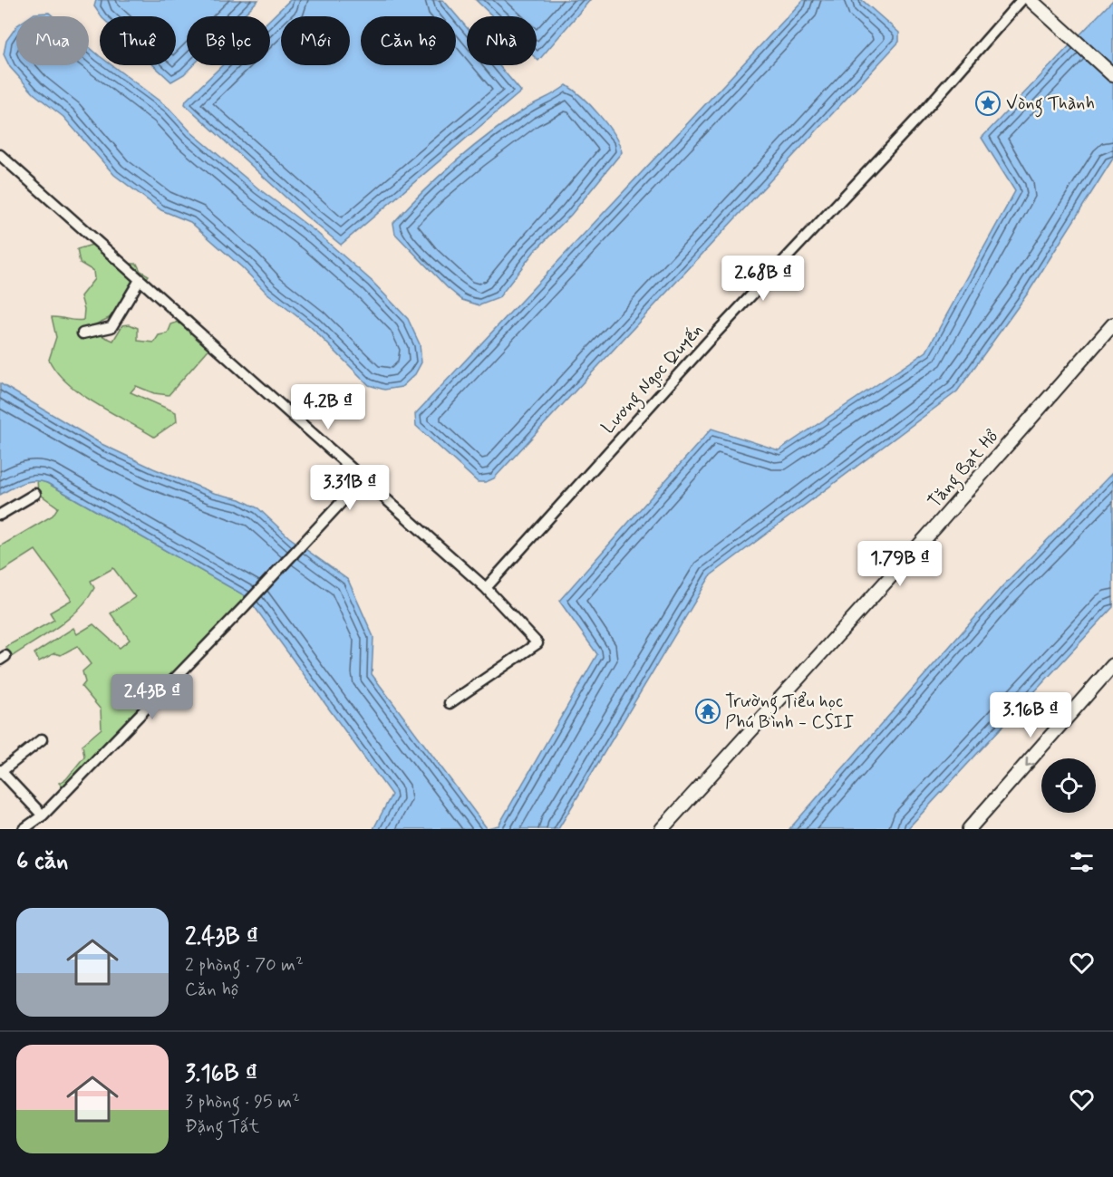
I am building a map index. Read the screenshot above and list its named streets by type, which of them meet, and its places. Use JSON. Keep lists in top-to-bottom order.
{
  "streets": {
    "main road": ["Tăng Bạt Hổ"],
    "street": ["Lương Ngọc Quyến"]
  },
  "places": {
    "place": ["Vòng Thành"],
    "temple": ["Trường Tiểu học Phú Bình - CSII"]
  },
  "page": {
    "chip": [
      "Mua",
      "Thuê",
      "Bộ lọc",
      "Mới",
      "Căn hộ",
      "Nhà"
    ],
    "price": [
      "2.68B ₫",
      "4.2B ₫",
      "3.31B ₫",
      "1.79B ₫",
      "2.43B ₫",
      "3.16B ₫"
    ],
    "heading": "6 căn",
    "list": [
      {
        "name": "2.43B ₫",
        "note": "2 phòng · 70 m² · Căn hộ"
      },
      {
        "name": "3.16B ₫",
        "note": "3 phòng · 95 m² · Đặng Tất"
      }
    ]
  }
}
